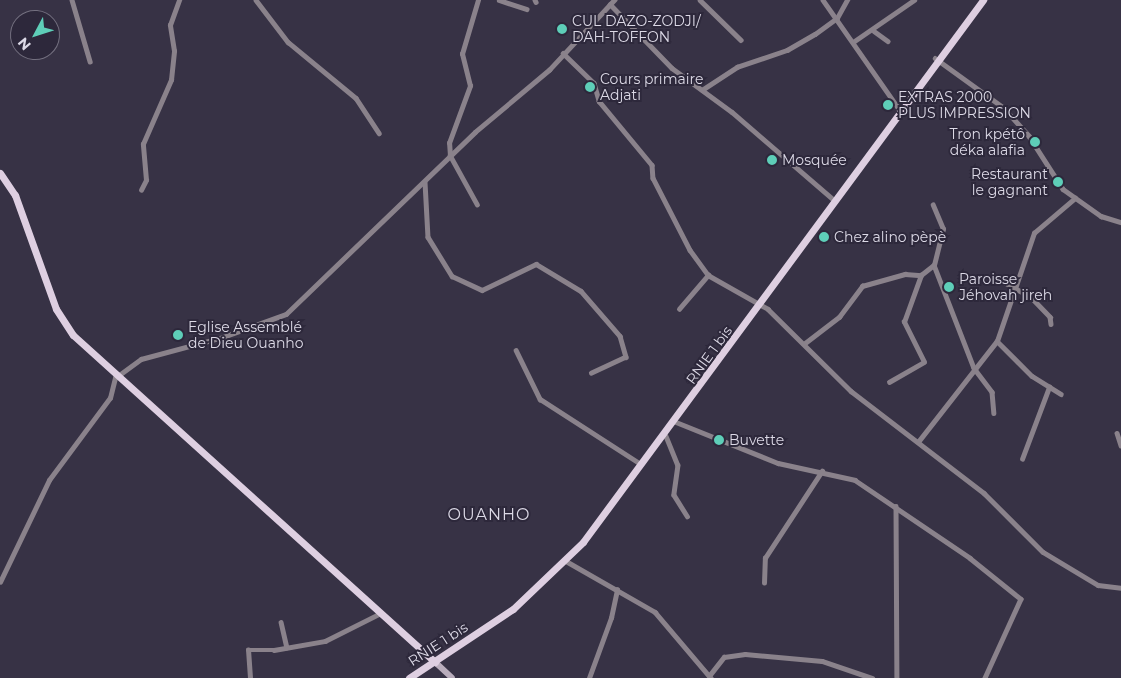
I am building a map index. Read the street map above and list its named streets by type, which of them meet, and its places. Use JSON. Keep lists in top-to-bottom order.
{
  "streets": {
    "main road": ["RNIE 1 bis"]
  },
  "districts": ["OUANHO"],
  "places": [
    "CUL DAZO-ZODJI/ DAH-TOFFON",
    "Cours primaire Adjati",
    "EXTRAS 2000 PLUS IMPRESSION",
    "Tron kpétô déka alafia",
    "Mosquée",
    "Restaurant le gagnant",
    "Chez alino pèpè",
    "Paroisse Jéhovah jireh",
    "Eglise Assemblé de Dieu Ouanho",
    "Buvette"
  ],
  "north": "bottom left"
}
